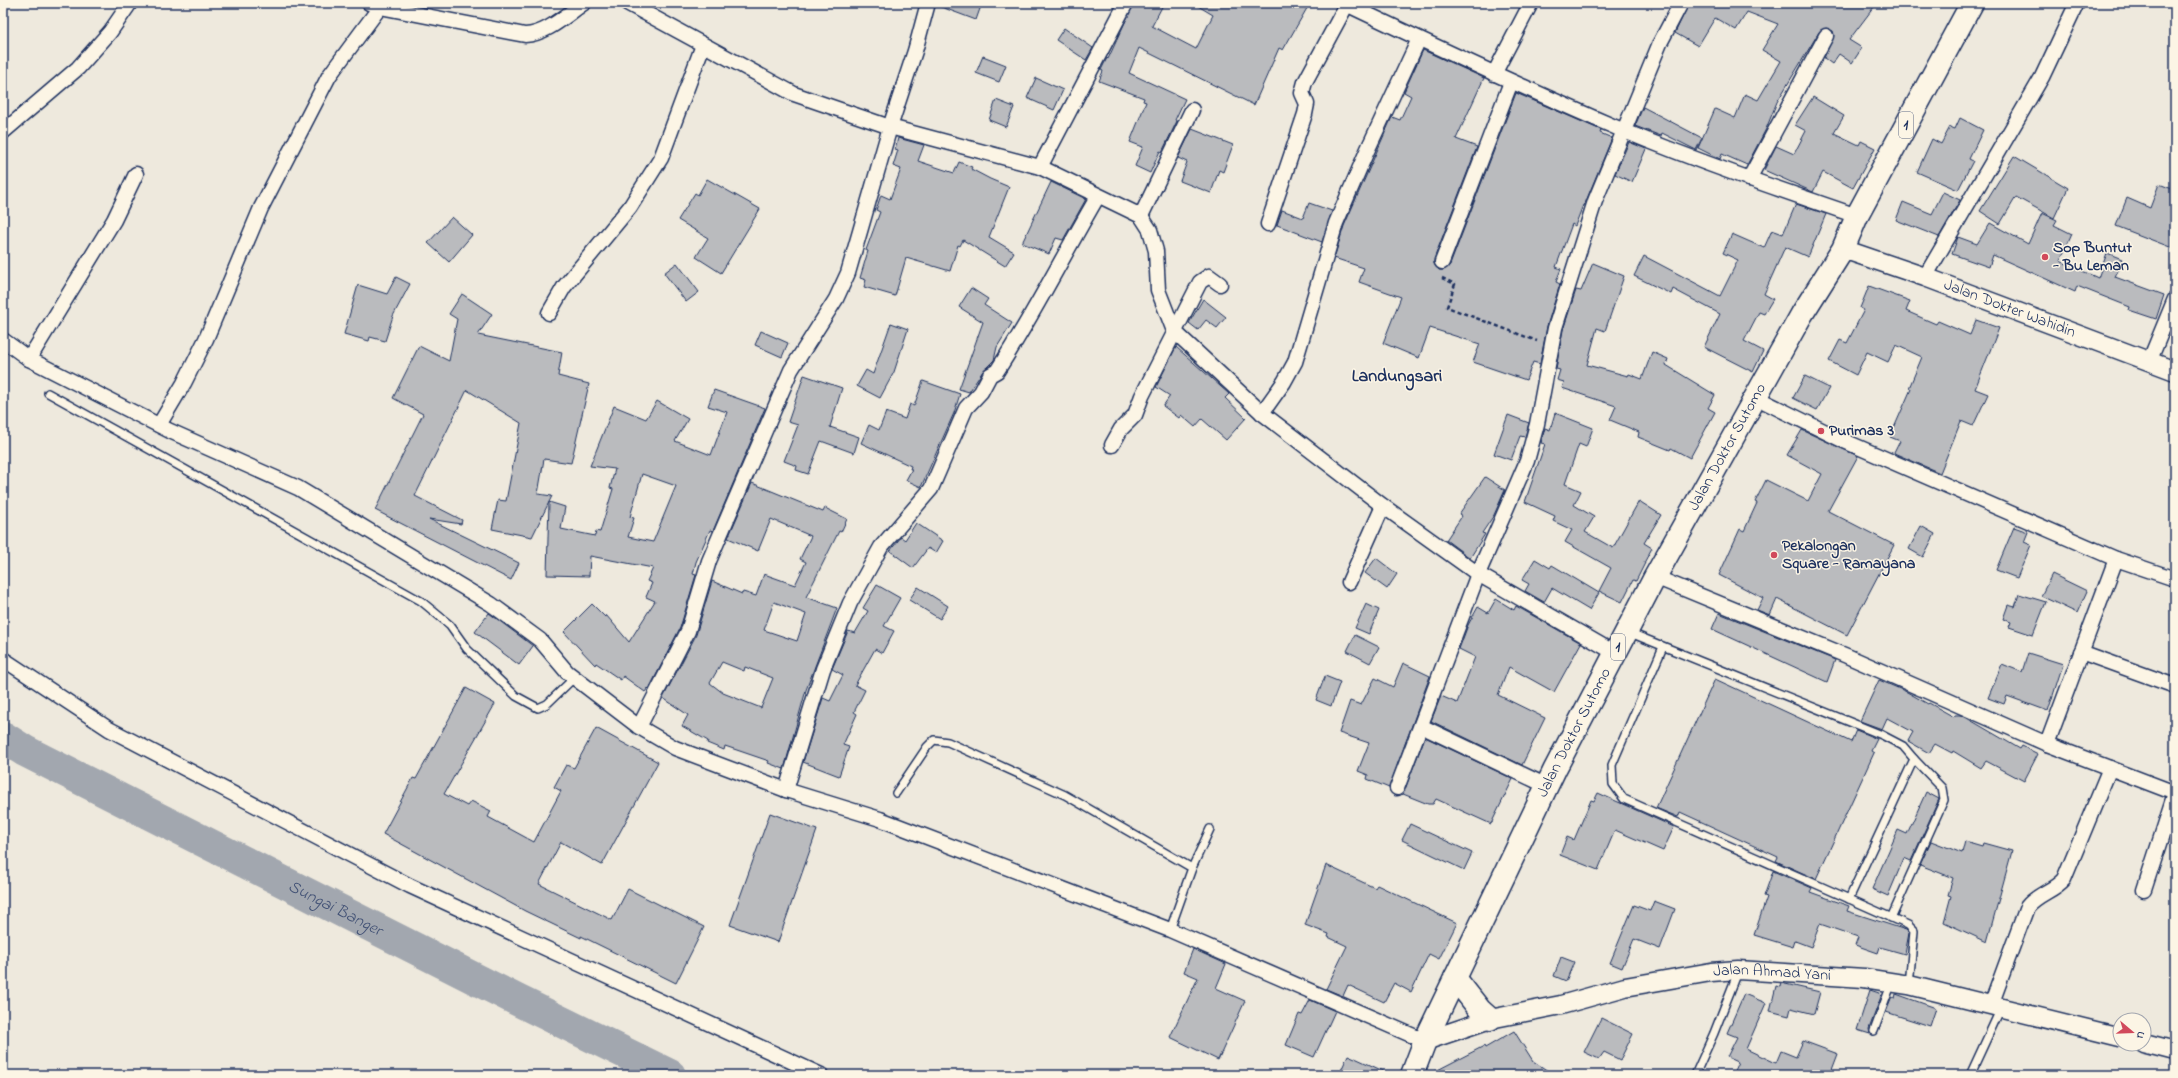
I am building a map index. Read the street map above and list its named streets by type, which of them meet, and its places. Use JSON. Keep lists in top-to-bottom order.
{
  "streets": {
    "highway": ["1", "Jalan Doktor Sutomo"],
    "street": ["Jalan Dokter Wahidin", "Jalan Ahmad Yani"]
  },
  "crossings": [
    ["1", "Jalan Dokter Wahidin"],
    ["1", "Jalan Doktor Sutomo"],
    ["Jalan Dokter Wahidin", "Jalan Doktor Sutomo"],
    ["Jalan Doktor Sutomo", "Jalan Ahmad Yani"]
  ],
  "districts": ["Landungsari"],
  "water": ["Sungai Banger"],
  "places": ["Sop Buntut - Bu Leman", "Purimas 3", "Pekalongan Square - Ramayana"],
  "north": "right"
}
